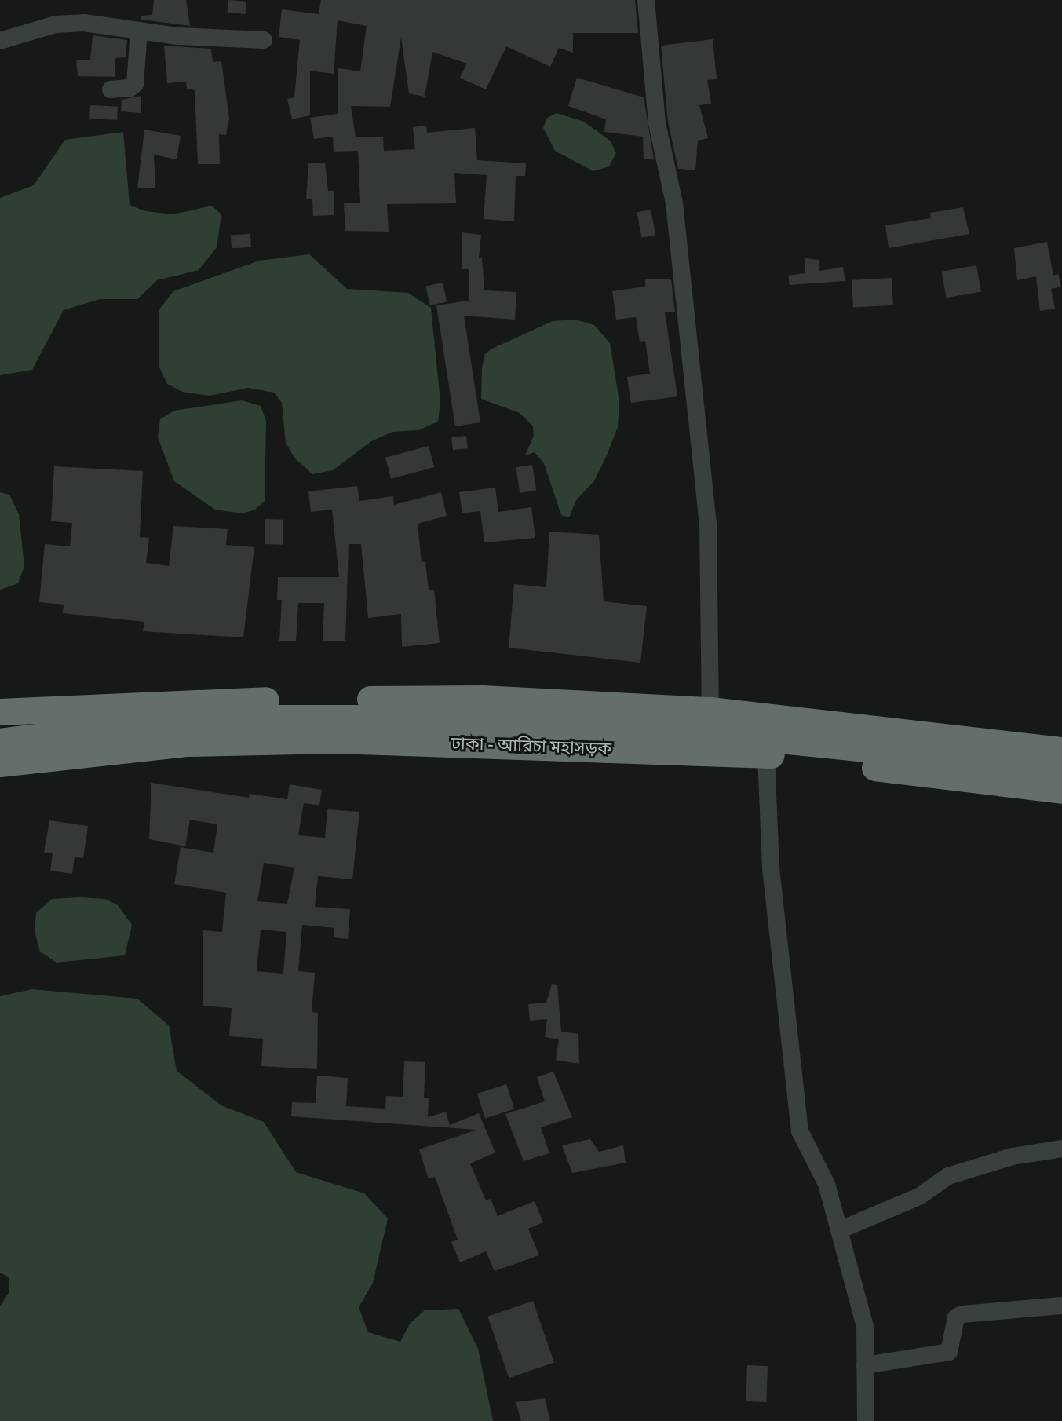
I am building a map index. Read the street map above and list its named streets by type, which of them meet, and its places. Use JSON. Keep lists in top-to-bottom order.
{
  "streets": {
    "highway": ["ঢাকা - আরিচা মহাসড়ক"]
  }
}
